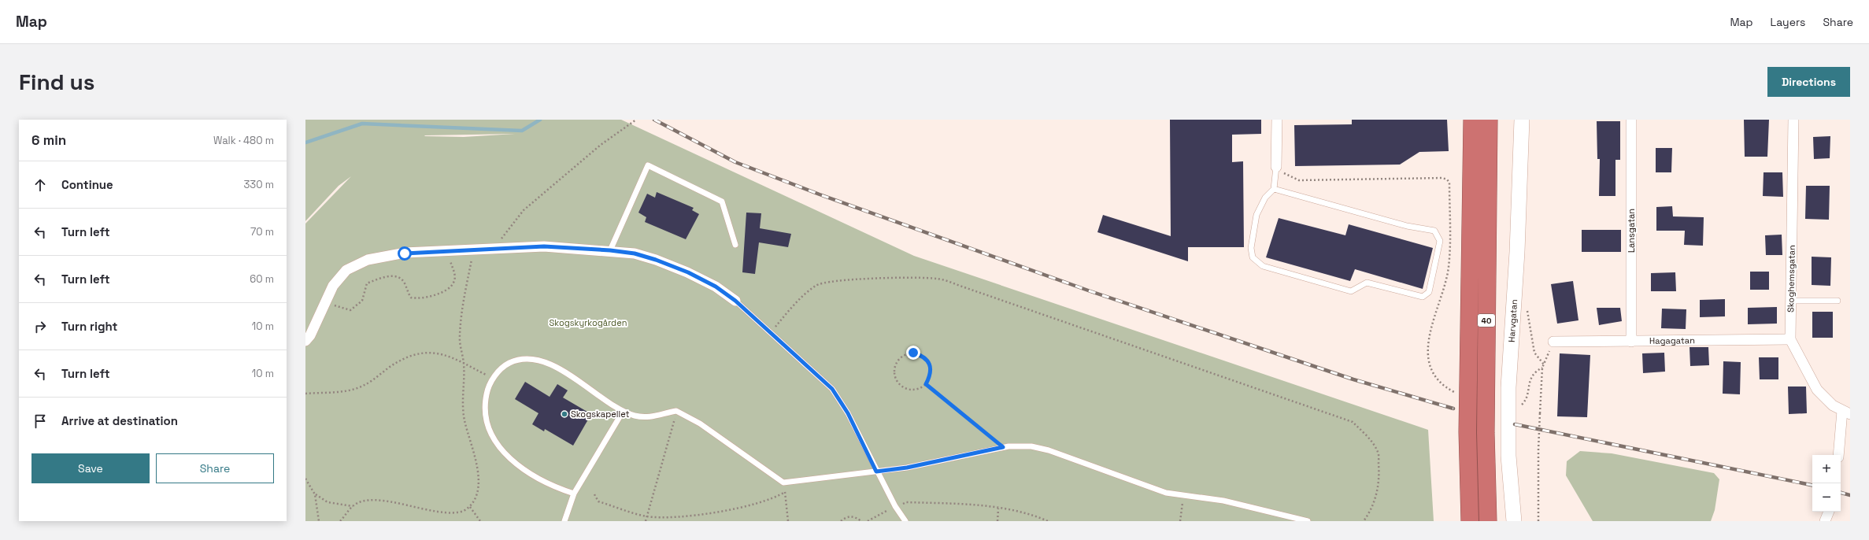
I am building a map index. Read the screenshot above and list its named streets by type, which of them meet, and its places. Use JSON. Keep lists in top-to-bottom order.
{
  "streets": {
    "highway": ["40"],
    "street": [
      "Lansgatan",
      "Skoghemsgatan",
      "Harvgatan",
      "Hagagatan"
    ]
  },
  "crossings": [
    ["Lansgatan", "Hagagatan"],
    ["Skoghemsgatan", "Hagagatan"]
  ],
  "parks": ["Skogskyrkogården"],
  "places": ["Skogskapellet"],
  "page": {
    "header": "Map",
    "nav": ["Map", "Layers", "Share"],
    "buttons": [
      "Directions",
      ["Save", "Share"]
    ],
    "title": "Find us",
    "heading": ["6 min", "Walk · 480 m"],
    "list": [
      ["Continue", "330 m"],
      ["Turn left", "70 m"],
      ["Turn left", "60 m"],
      ["Turn right", "10 m"],
      ["Turn left", "10 m"],
      "Arrive at destination"
    ],
    "map_buttons": ["+", "−"]
  }
}
